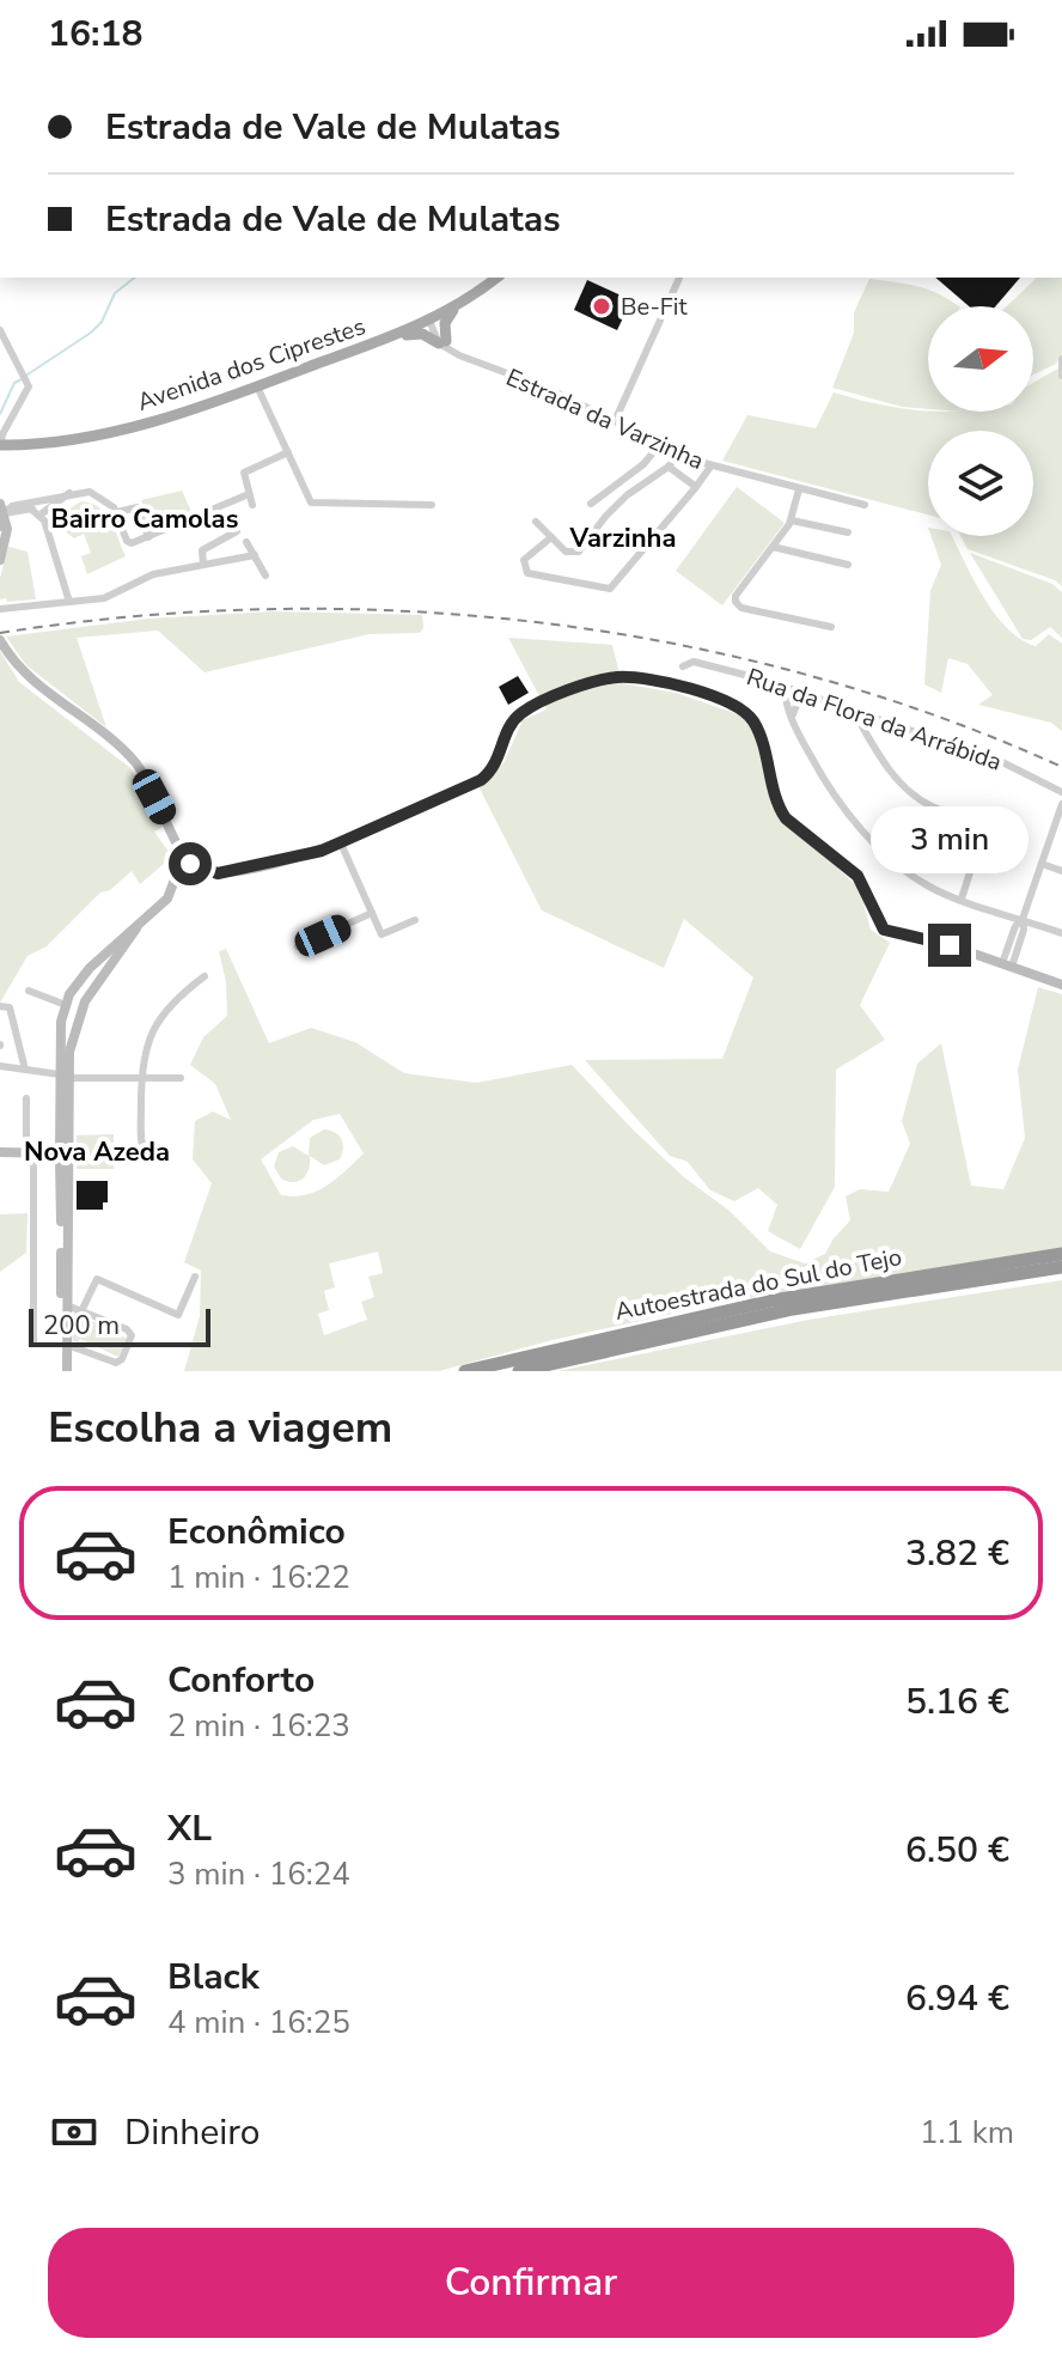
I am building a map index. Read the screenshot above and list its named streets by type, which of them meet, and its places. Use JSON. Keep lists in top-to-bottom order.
{
  "streets": {
    "highway": ["Autoestrada do Sul do Tejo"],
    "main road": ["Avenida dos Ciprestes"],
    "street": ["Estrada da Varzinha", "Rua da Flora da Arrábida"]
  },
  "districts": ["Bairro Camolas", "Varzinha", "Nova Azeda"],
  "places": ["Be-Fit"],
  "scale_bar": "200 m",
  "north": "right",
  "page": {
    "status": "16:18",
    "banner": ["Estrada de Vale de Mulatas", "Estrada de Vale de Mulatas"],
    "bubble": "3 min",
    "scale": "200 m",
    "heading": "Escolha a viagem",
    "list": [
      {
        "name": "Econômico",
        "note": "1 min · 16:22",
        "value": "3.82 €"
      },
      {
        "name": "Conforto",
        "note": "2 min · 16:23",
        "value": "5.16 €"
      },
      {
        "name": "XL",
        "note": "3 min · 16:24",
        "value": "6.50 €"
      },
      {
        "name": "Black",
        "note": "4 min · 16:25",
        "value": "6.94 €"
      }
    ],
    "pay": ["Dinheiro", "1.1 km"],
    "buttons": "Confirmar"
  }
}
